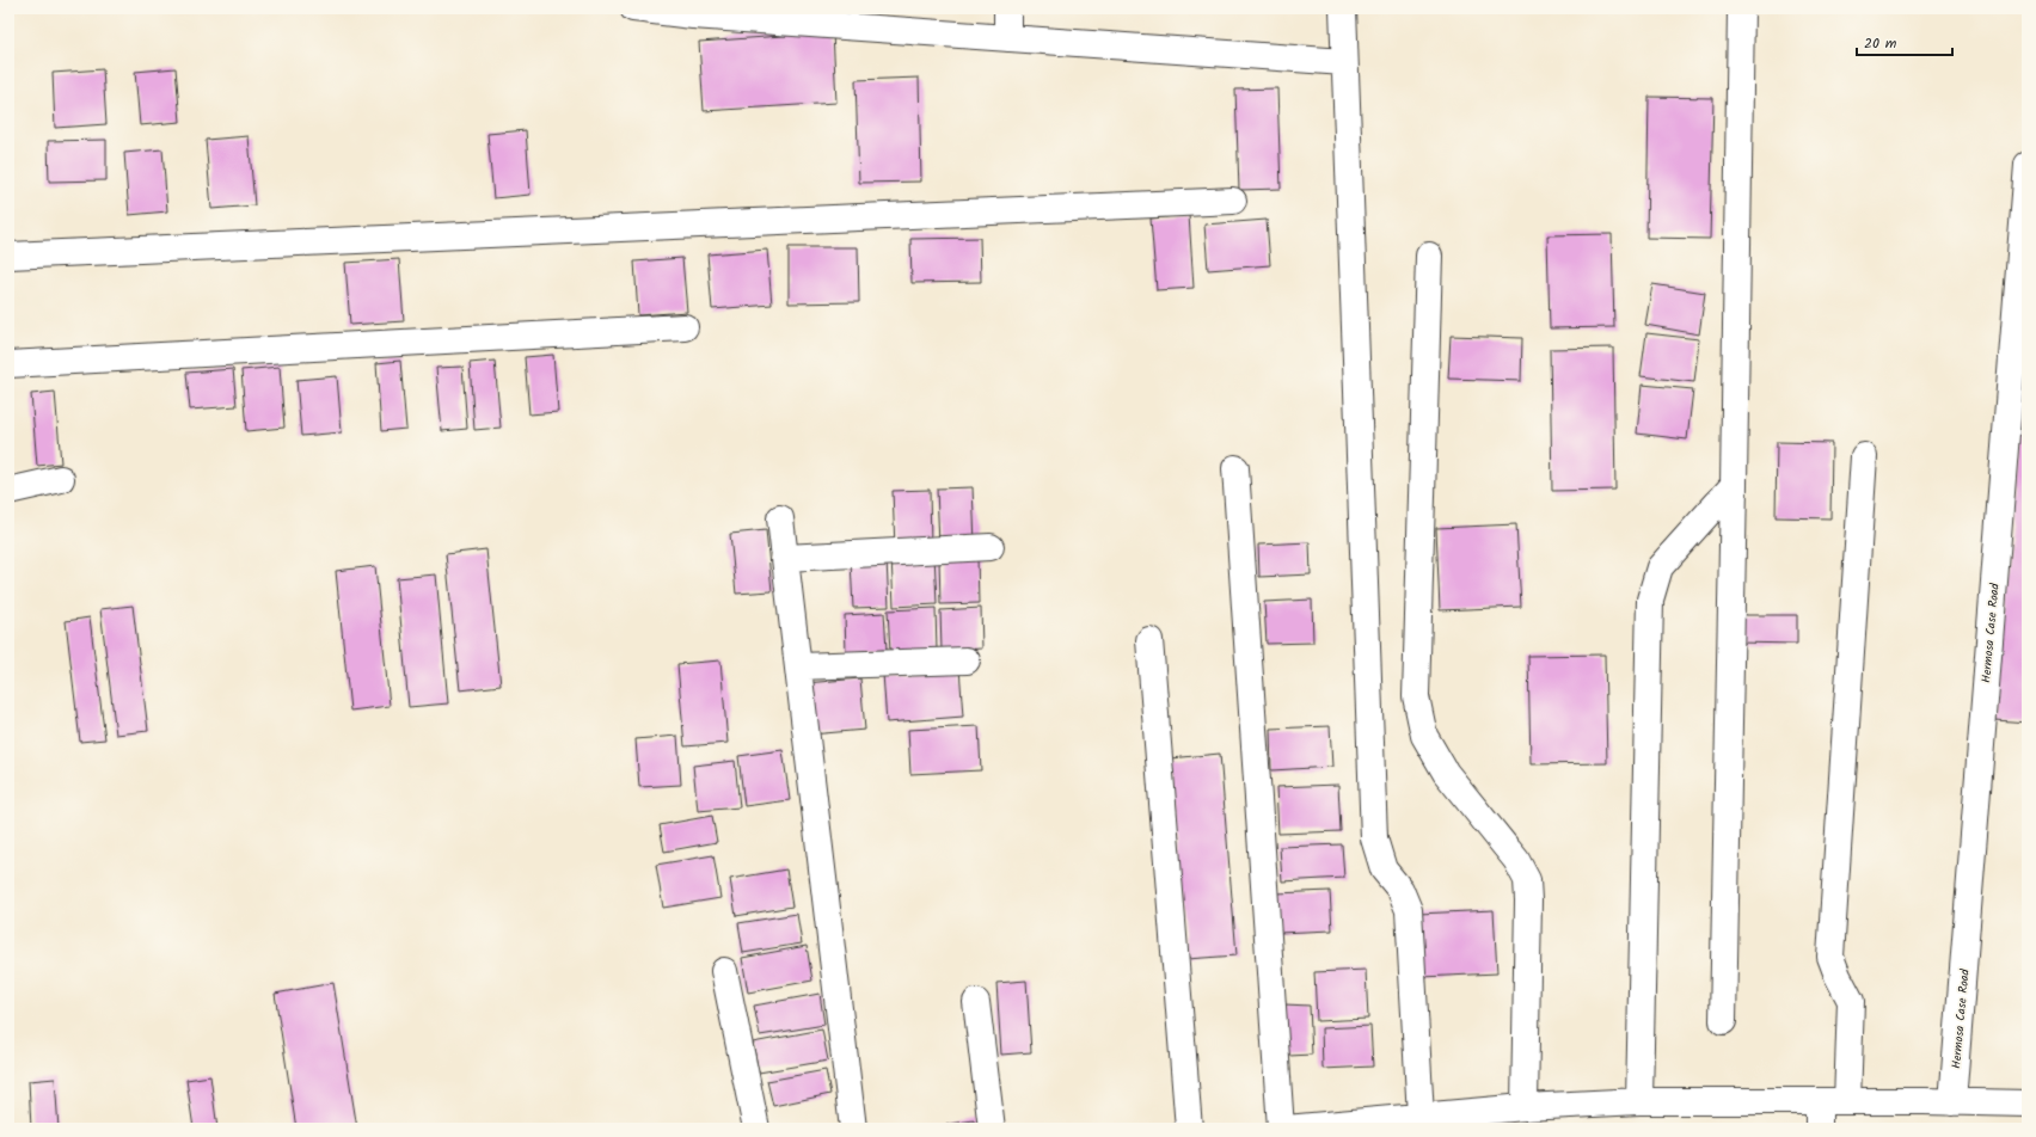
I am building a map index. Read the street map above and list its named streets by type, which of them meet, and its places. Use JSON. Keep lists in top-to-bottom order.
{
  "streets": {
    "street": ["Hermosa Case Road"]
  },
  "scale_bar": "20 m"
}
